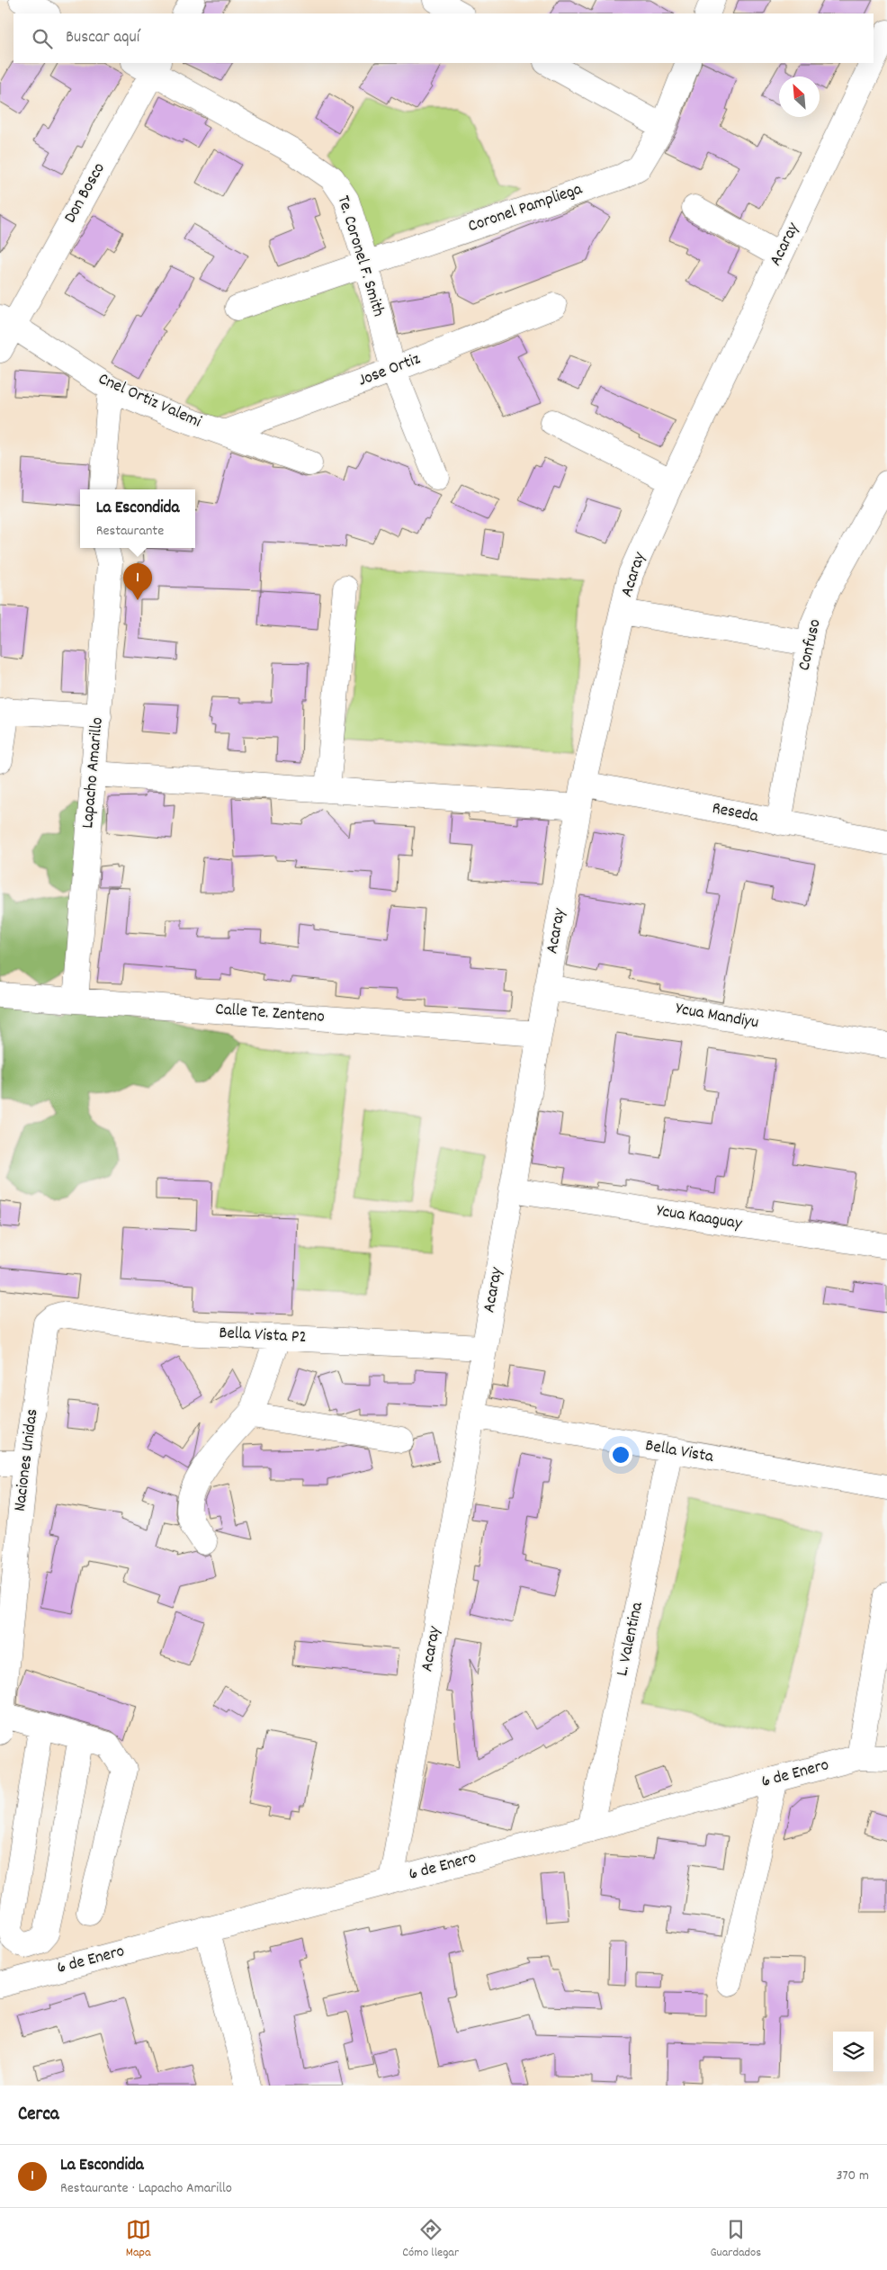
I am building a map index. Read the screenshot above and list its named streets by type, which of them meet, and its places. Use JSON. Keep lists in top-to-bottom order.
{
  "streets": {
    "street": [
      "Don Bosco",
      "Coronel Pampliega",
      "Acaray",
      "Te. Coronel F. Smith",
      "Jose Ortiz",
      "Cnel Ortiz Valemi",
      "Confuso",
      "Lapacho Amarillo",
      "Reseda",
      "Calle Te. Zenteno",
      "Ycua Mandiyu",
      "Ycua Kaaguay",
      "Bella Vista P2",
      "Bella Vista",
      "Naciones Unidas",
      "L. Valentina",
      "6 de Enero"
    ]
  },
  "crossings": [
    ["Don Bosco", "Te. Coronel F. Smith"],
    ["Don Bosco", "Cnel Ortiz Valemi"],
    ["Coronel Pampliega", "Te. Coronel F. Smith"],
    ["Acaray", "Reseda"],
    ["Acaray", "Calle Te. Zenteno"],
    ["Acaray", "Ycua Mandiyu"],
    ["Acaray", "Ycua Kaaguay"],
    ["Acaray", "Bella Vista P2"],
    ["Acaray", "Bella Vista"],
    ["Acaray", "6 de Enero"],
    ["Te. Coronel F. Smith", "Jose Ortiz"],
    ["Jose Ortiz", "Cnel Ortiz Valemi"],
    ["Confuso", "Reseda"],
    ["Lapacho Amarillo", "Reseda"],
    ["Lapacho Amarillo", "Calle Te. Zenteno"],
    ["Bella Vista P2", "Naciones Unidas"],
    ["Bella Vista", "L. Valentina"],
    ["L. Valentina", "6 de Enero"]
  ],
  "north": "top left",
  "page": {
    "search": "Buscar aquí",
    "popup": ["La Escondida", "Restaurante"],
    "pins": "1",
    "heading": "Cerca",
    "list": [
      {
        "mark": "1",
        "name": "La Escondida",
        "note": "Restaurante · Lapacho Amarillo",
        "value": "370 m"
      }
    ],
    "nav": ["Mapa", "Cómo llegar", "Guardados"]
  }
}
